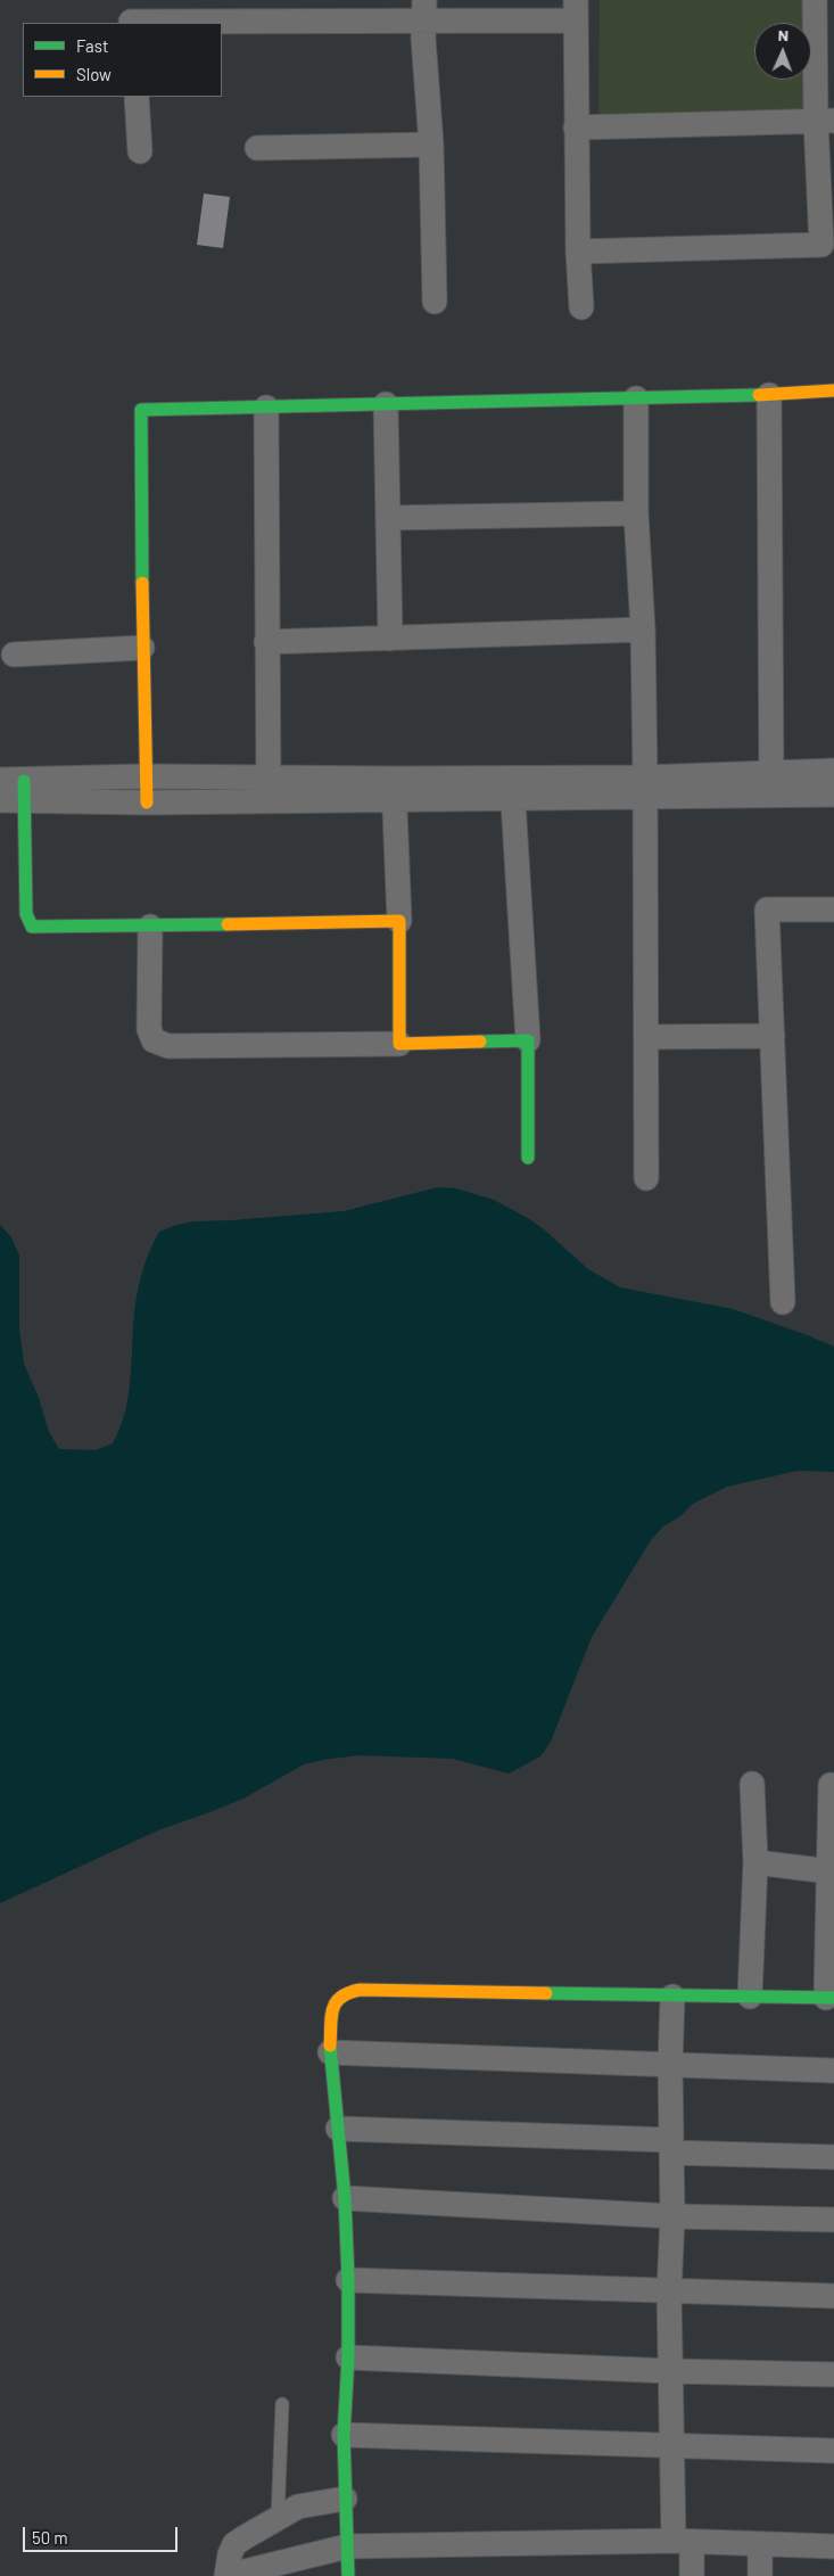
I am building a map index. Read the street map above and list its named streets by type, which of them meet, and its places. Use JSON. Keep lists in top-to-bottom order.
{
  "legend": ["Fast", "Slow"],
  "scale_bar": "50 m",
  "north": "top"
}
